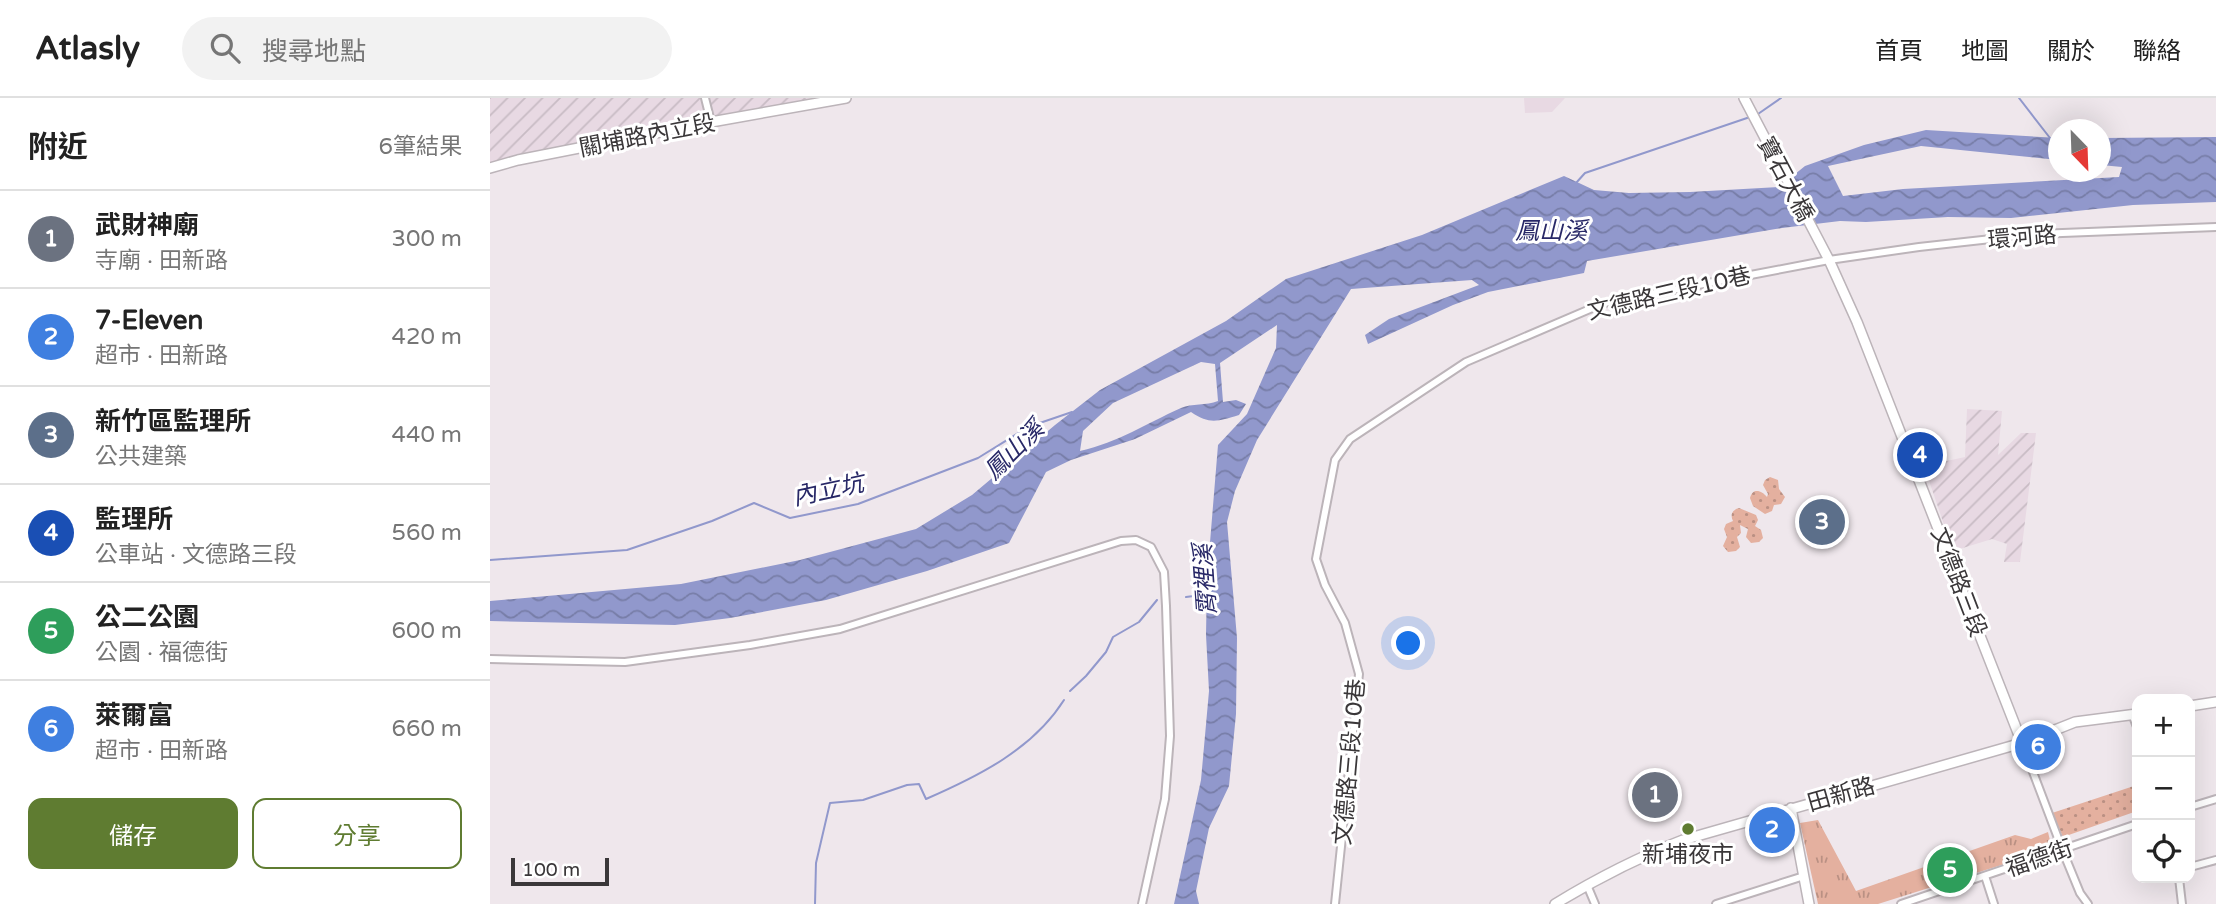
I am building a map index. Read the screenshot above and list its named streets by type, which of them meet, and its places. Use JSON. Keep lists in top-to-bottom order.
{
  "streets": {
    "main road": [
      "關埔路內立段",
      "寶石大橋",
      "文德路三段",
      "田新路"
    ],
    "street": ["環河路", "文德路三段10巷", "福德街"]
  },
  "crossings": [
    ["寶石大橋", "環河路"],
    ["寶石大橋", "文德路三段10巷"],
    ["寶石大橋", "文德路三段"],
    ["環河路", "文德路三段10巷"],
    ["環河路", "文德路三段"],
    ["文德路三段10巷", "文德路三段"],
    ["文德路三段", "田新路"],
    ["文德路三段", "福德街"]
  ],
  "water": ["鳳山溪", "內立坑", "霄裡溪"],
  "places": ["新埔夜市"],
  "scale_bar": "100 m",
  "north": "bottom right",
  "page": {
    "header": "Atlasly",
    "search": "搜尋地點",
    "nav": [
      "首頁",
      "地圖",
      "關於",
      "聯絡"
    ],
    "heading": ["附近", "6筆結果"],
    "list": [
      {
        "mark": "1",
        "name": "武財神廟",
        "note": "寺廟 · 田新路",
        "value": "300 m"
      },
      {
        "mark": "2",
        "name": "7-Eleven",
        "note": "超市 · 田新路",
        "value": "420 m"
      },
      {
        "mark": "3",
        "name": "新竹區監理所",
        "note": "公共建築",
        "value": "440 m"
      },
      {
        "mark": "4",
        "name": "監理所",
        "note": "公車站 · 文德路三段",
        "value": "560 m"
      },
      {
        "mark": "5",
        "name": "公二公園",
        "note": "公園 · 福德街",
        "value": "600 m"
      },
      {
        "mark": "6",
        "name": "萊爾富",
        "note": "超市 · 田新路",
        "value": "660 m"
      }
    ],
    "pins": [
      "4",
      "3",
      "6",
      "1",
      "2",
      "5"
    ],
    "map_buttons": ["+", "−"],
    "buttons": ["儲存", "分享"],
    "scale": "100 m"
  }
}
